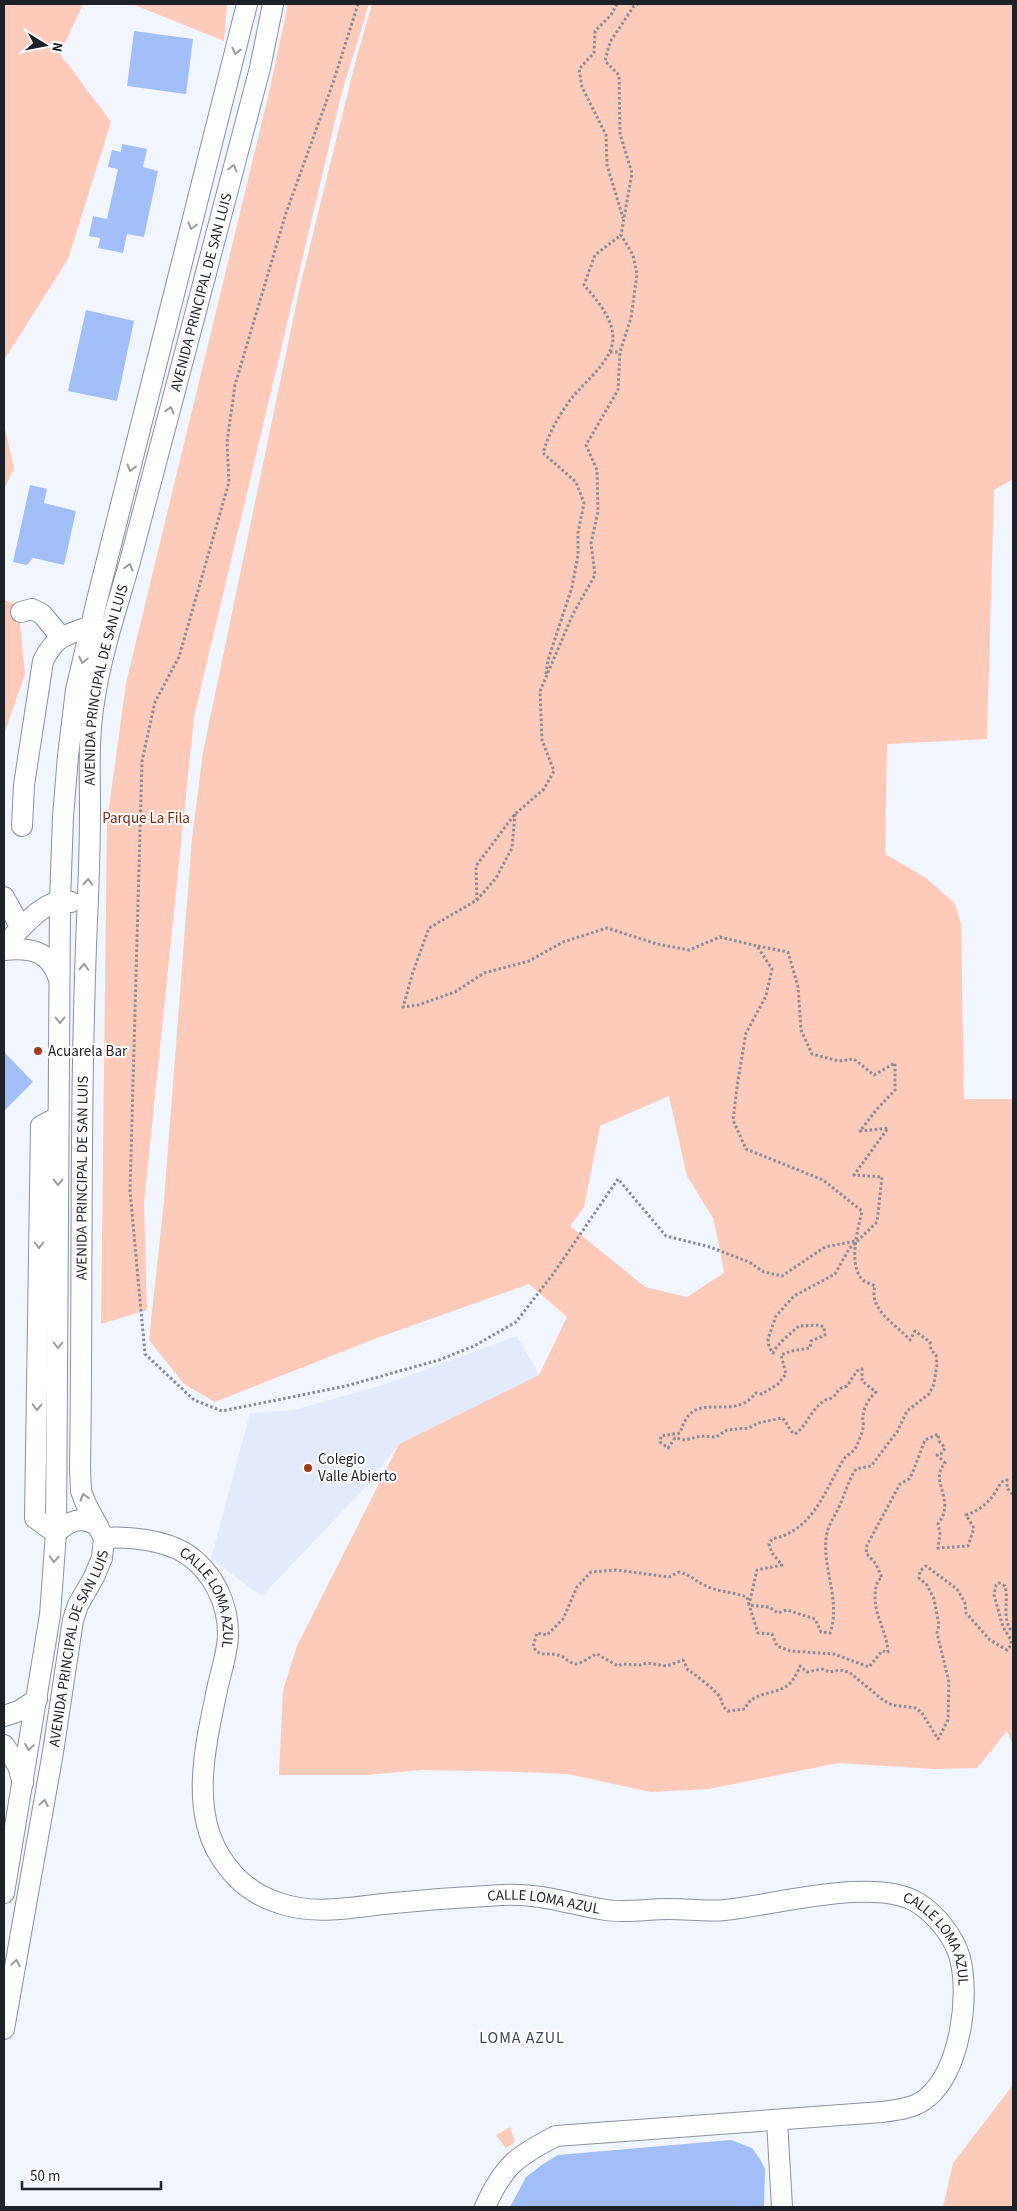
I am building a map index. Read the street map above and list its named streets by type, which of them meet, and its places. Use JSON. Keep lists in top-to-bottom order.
{
  "streets": {
    "street": ["AVENIDA PRINCIPAL DE SAN LUIS", "CALLE LOMA AZUL"]
  },
  "crossings": [
    ["AVENIDA PRINCIPAL DE SAN LUIS", "CALLE LOMA AZUL"]
  ],
  "districts": ["LOMA AZUL"],
  "parks": ["Parque La Fila"],
  "places": ["Acuarela Bar", "Colegio Valle Abierto"],
  "scale_bar": "50 m",
  "north": "right"
}
